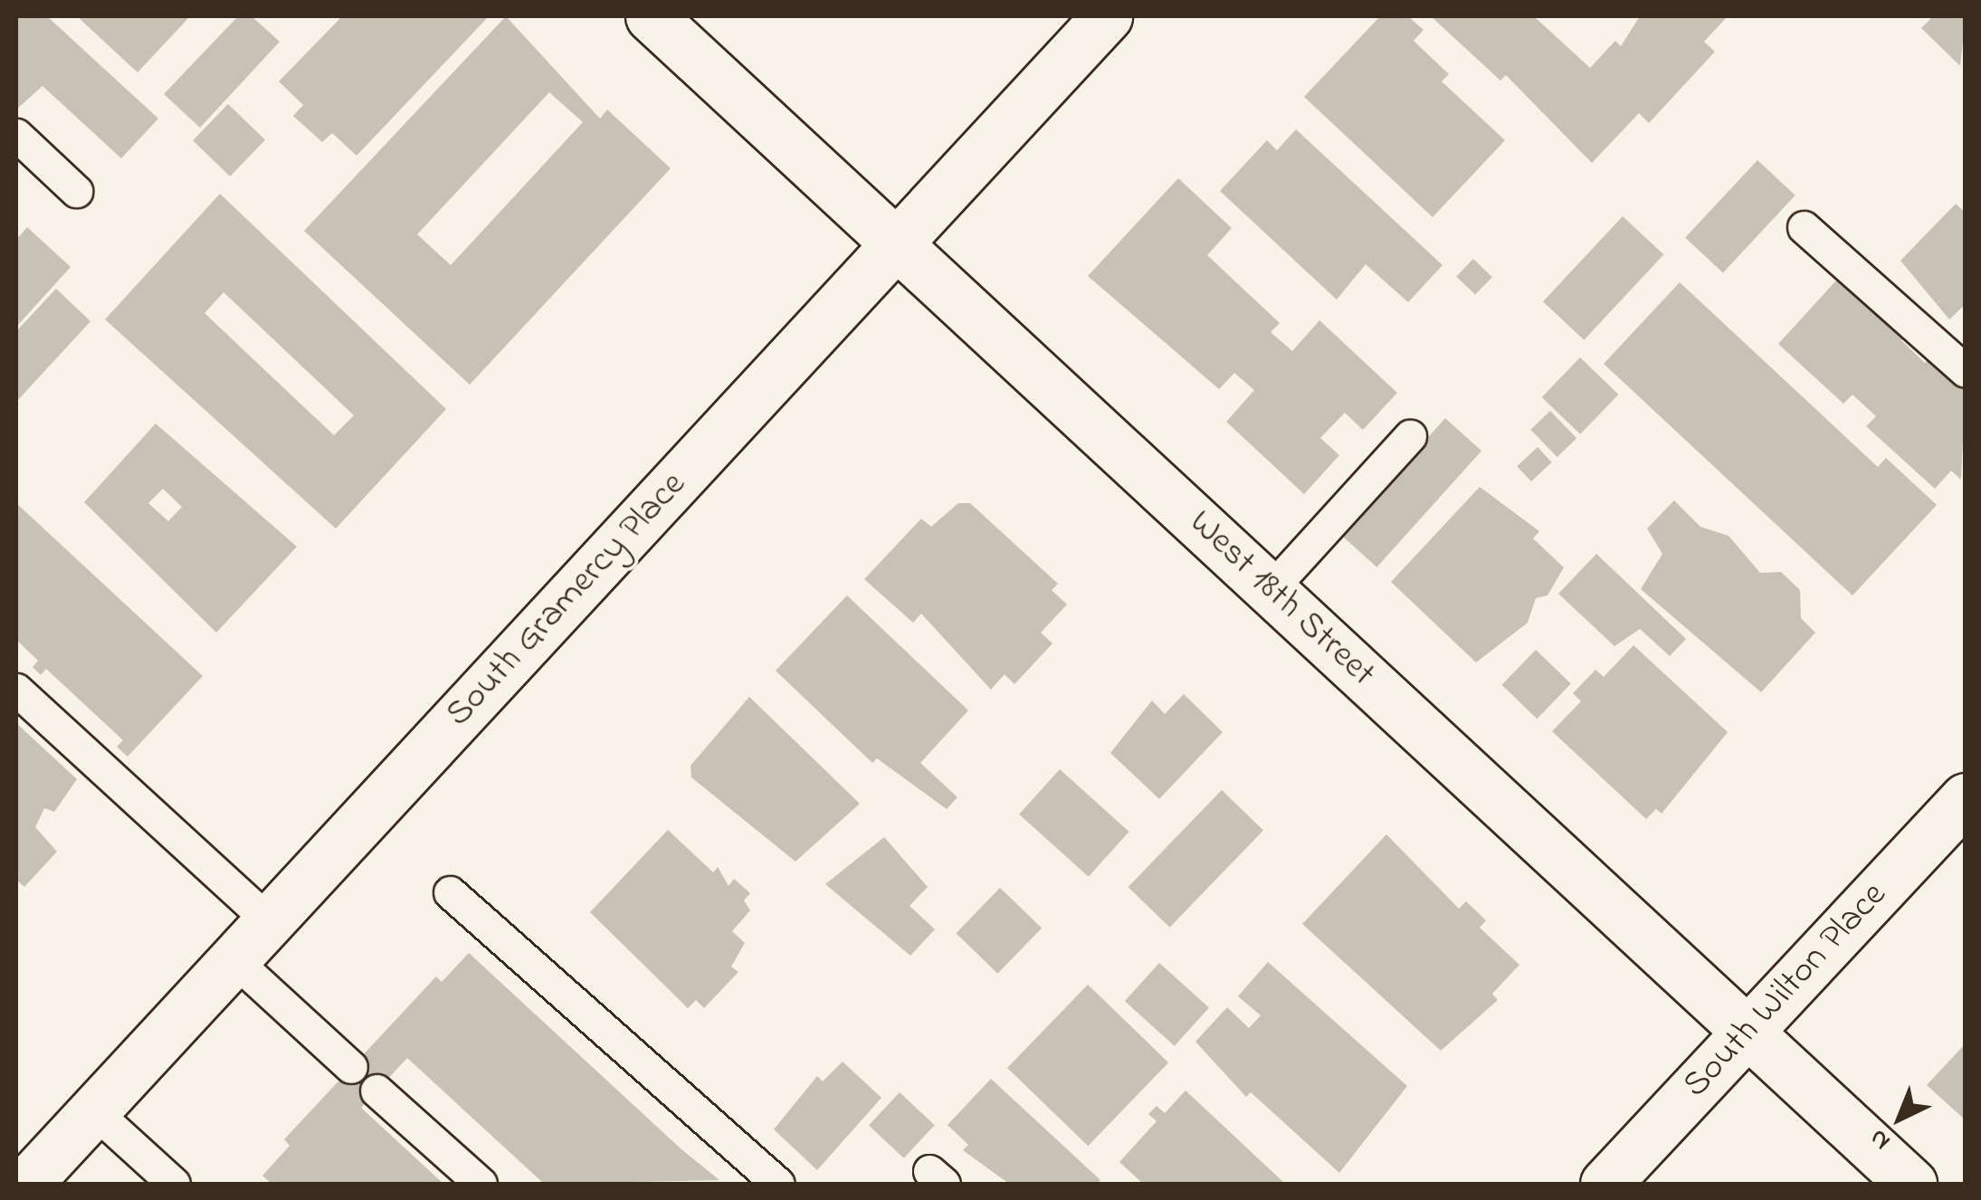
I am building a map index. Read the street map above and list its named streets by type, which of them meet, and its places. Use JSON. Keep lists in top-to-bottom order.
{
  "streets": {
    "street": ["West 18th Street", "South Gramercy Place", "South Wilton Place"]
  },
  "crossings": [
    ["West 18th Street", "South Gramercy Place"],
    ["West 18th Street", "South Wilton Place"]
  ],
  "north": "bottom left"
}
